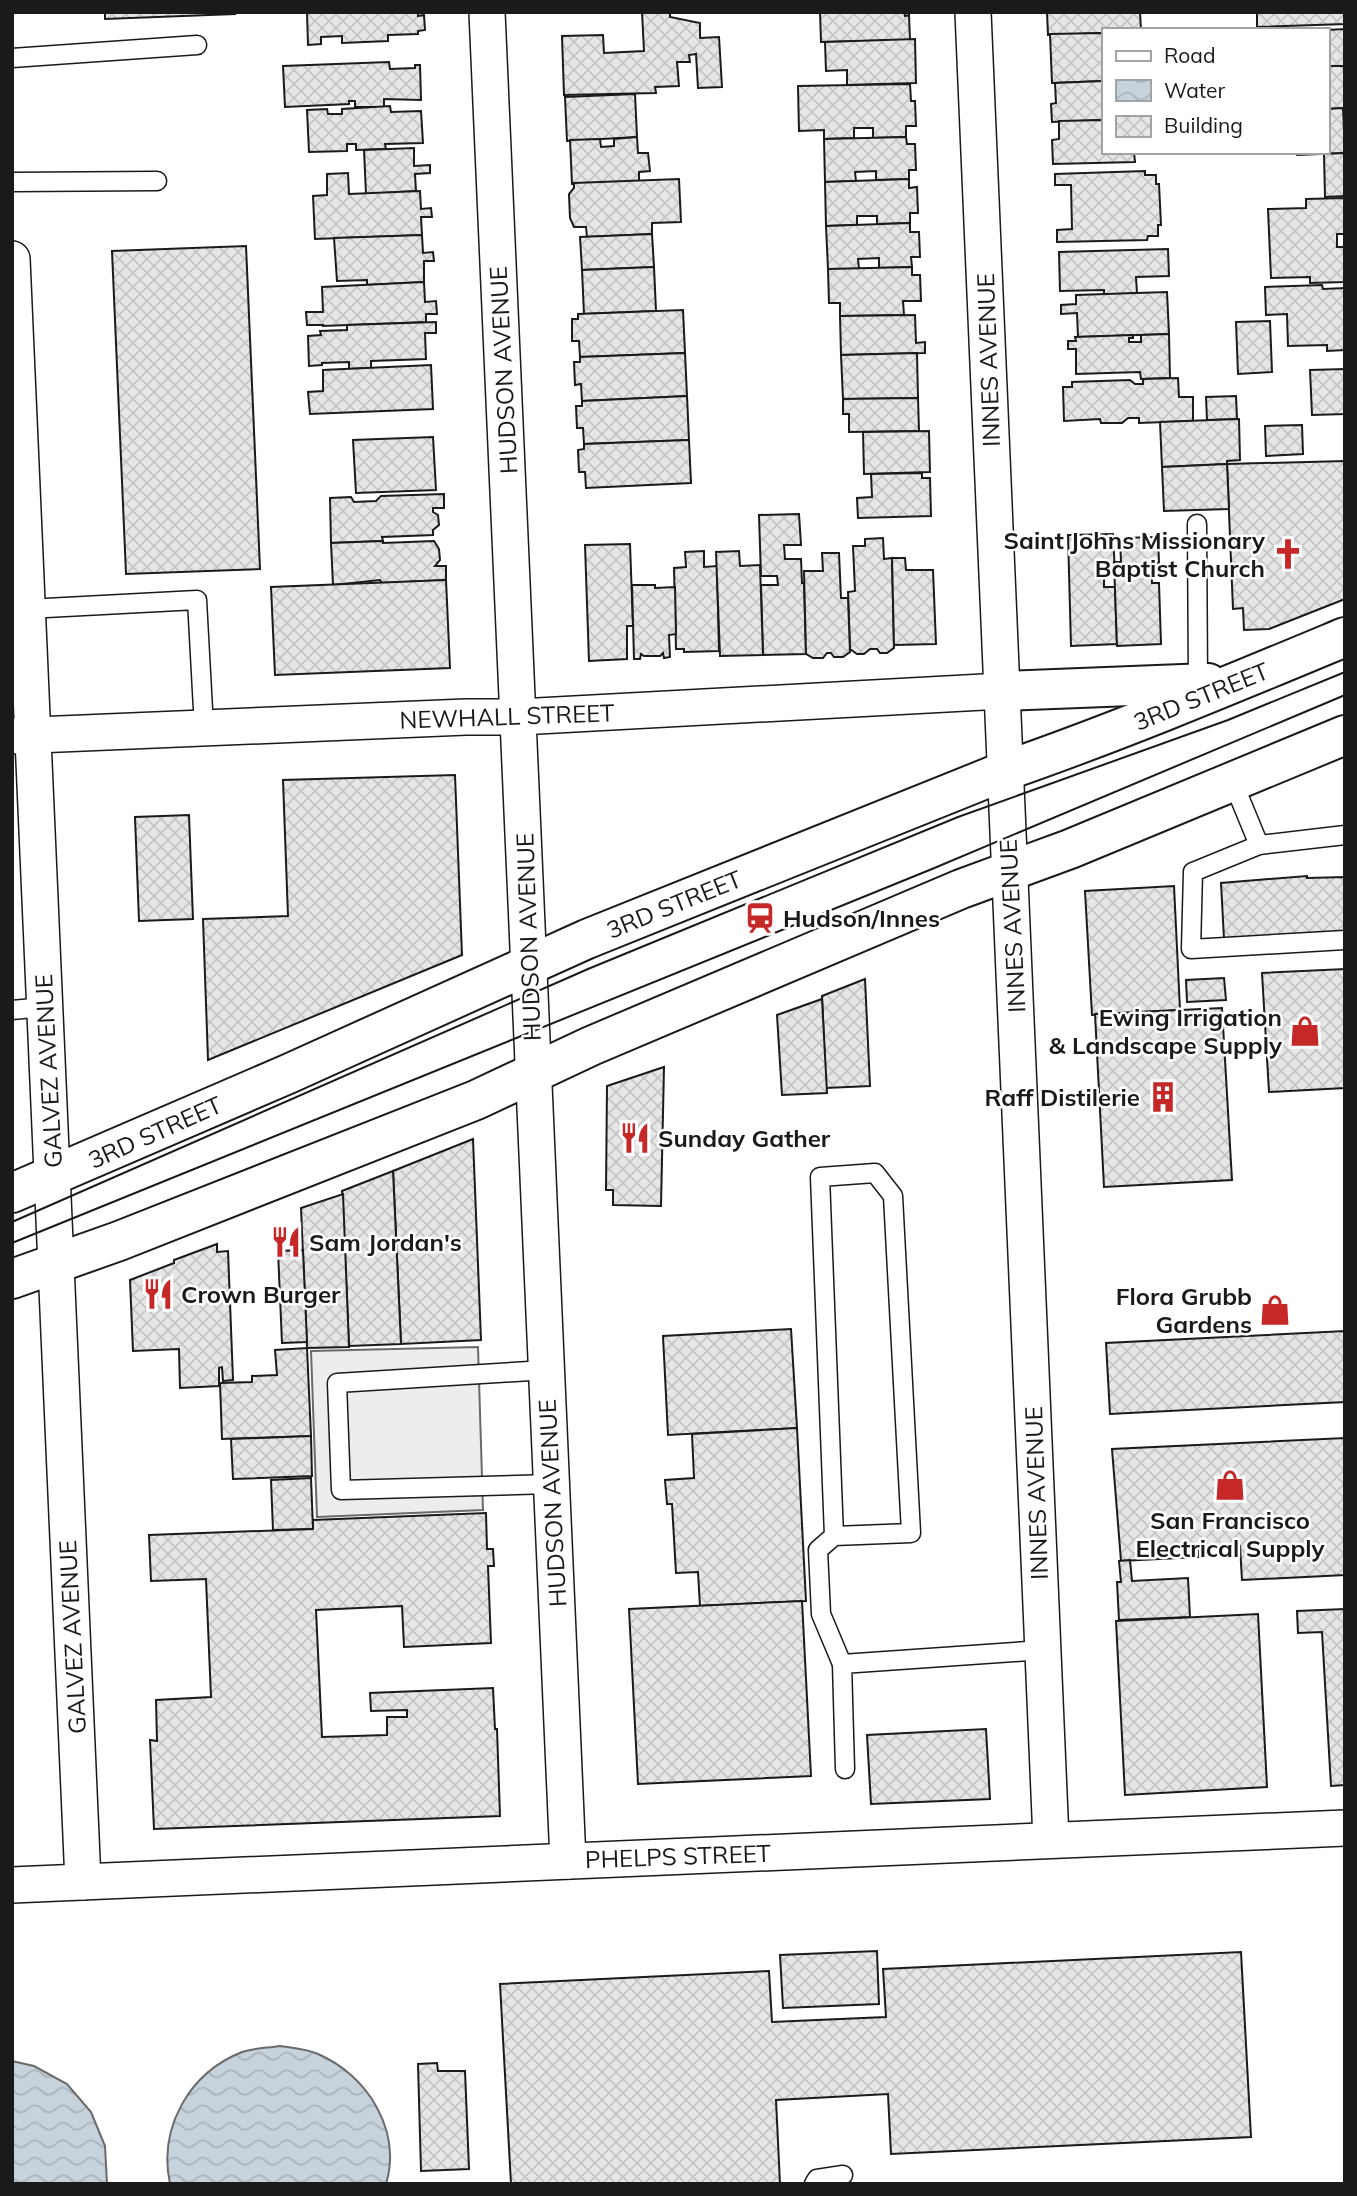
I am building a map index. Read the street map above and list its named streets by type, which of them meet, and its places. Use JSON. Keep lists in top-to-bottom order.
{
  "streets": {
    "main road": ["3RD STREET"],
    "street": [
      "INNES AVENUE",
      "HUDSON AVENUE",
      "NEWHALL STREET",
      "GALVEZ AVENUE",
      "PHELPS STREET"
    ]
  },
  "crossings": [
    ["INNES AVENUE", "3RD STREET"],
    ["INNES AVENUE", "NEWHALL STREET"],
    ["INNES AVENUE", "PHELPS STREET"],
    ["HUDSON AVENUE", "3RD STREET"],
    ["HUDSON AVENUE", "NEWHALL STREET"],
    ["HUDSON AVENUE", "PHELPS STREET"],
    ["3RD STREET", "GALVEZ AVENUE"],
    ["NEWHALL STREET", "GALVEZ AVENUE"],
    ["GALVEZ AVENUE", "PHELPS STREET"]
  ],
  "places": {
    "church": ["Saint Johns Missionary Baptist Church"],
    "station": ["Hudson/Innes"],
    "shop": ["Ewing Irrigation & Landscape Supply", "Flora Grubb Gardens", "San Francisco Electrical Supply"],
    "building": ["Raff Distilerie"],
    "restaurant": ["Sunday Gather", "Sam Jordan's", "Crown Burger"]
  },
  "legend": ["Road", "Water", "Building"]
}
